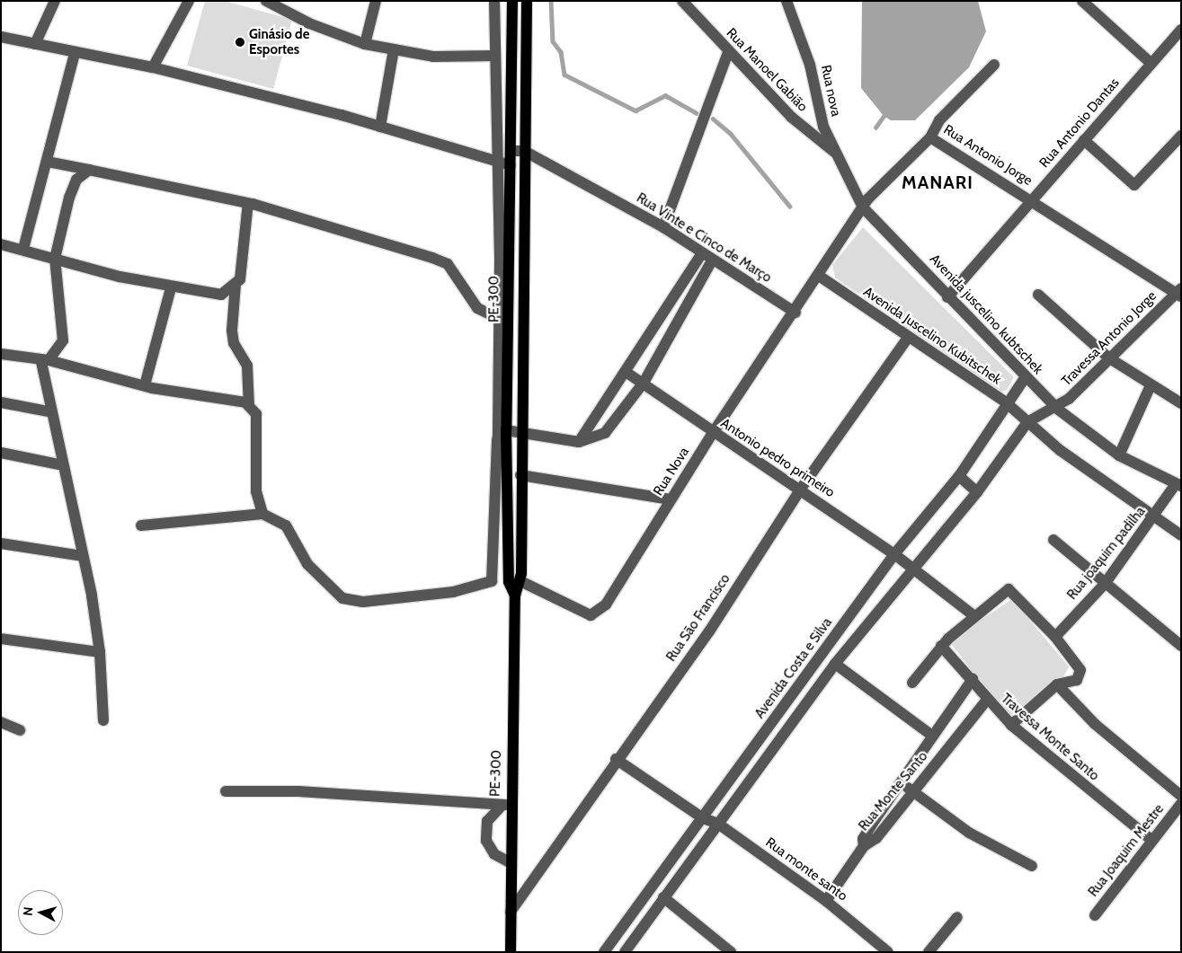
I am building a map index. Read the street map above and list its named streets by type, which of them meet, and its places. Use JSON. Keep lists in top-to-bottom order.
{
  "streets": {
    "main road": ["PE-300"],
    "street": [
      "Rua Manoel Gabião",
      "Rua nova",
      "Rua Antonio Dantas",
      "Rua Antonio Jorge",
      "Rua Vinte e Cinco de Março",
      "Avenida juscelino kubtschek",
      "Avenida Juscelino Kubitschek",
      "Travessa Antonio Jorge",
      "Antonio pedro primeiro",
      "Rua Nova",
      "Rua joaquim padilha",
      "Rua São Francisco",
      "Avenida Costa e Silva",
      "Travessa Monte Santo",
      "Rua Monte Santo",
      "Rua Joaquim Mestre",
      "Rua monte santo"
    ]
  },
  "crossings": [
    ["Rua Manoel Gabião", "Rua nova"],
    ["Rua Manoel Gabião", "Rua Vinte e Cinco de Março"],
    ["Rua nova", "Rua Antonio Jorge"],
    ["Rua nova", "Avenida juscelino kubtschek"],
    ["Rua Antonio Dantas", "Rua Antonio Jorge"],
    ["Rua Antonio Dantas", "Avenida juscelino kubtschek"],
    ["Rua Antonio Jorge", "Avenida juscelino kubtschek"],
    ["Rua Antonio Jorge", "Avenida Juscelino Kubitschek"],
    ["Rua Antonio Jorge", "Travessa Antonio Jorge"],
    ["Rua Antonio Jorge", "Rua Nova"],
    ["Rua Vinte e Cinco de Março", "PE-300"],
    ["Rua Vinte e Cinco de Março", "Rua Nova"],
    ["PE-300", "Rua Nova"],
    ["PE-300", "Rua São Francisco"],
    ["Avenida juscelino kubtschek", "Travessa Antonio Jorge"],
    ["Avenida juscelino kubtschek", "Rua joaquim padilha"],
    ["Avenida juscelino kubtschek", "Avenida Costa e Silva"],
    ["Avenida Juscelino Kubitschek", "Rua Nova"],
    ["Avenida Juscelino Kubitschek", "Rua joaquim padilha"],
    ["Avenida Juscelino Kubitschek", "Rua São Francisco"],
    ["Avenida Juscelino Kubitschek", "Avenida Costa e Silva"],
    ["Antonio pedro primeiro", "Rua Nova"],
    ["Antonio pedro primeiro", "Rua São Francisco"],
    ["Antonio pedro primeiro", "Avenida Costa e Silva"],
    ["Rua São Francisco", "Rua monte santo"],
    ["Avenida Costa e Silva", "Rua monte santo"],
    ["Travessa Monte Santo", "Rua Monte Santo"],
    ["Travessa Monte Santo", "Rua Joaquim Mestre"],
    ["Rua Monte Santo", "Rua monte santo"]
  ],
  "districts": ["MANARI"],
  "places": ["Ginásio de Esportes"],
  "north": "left"
}
